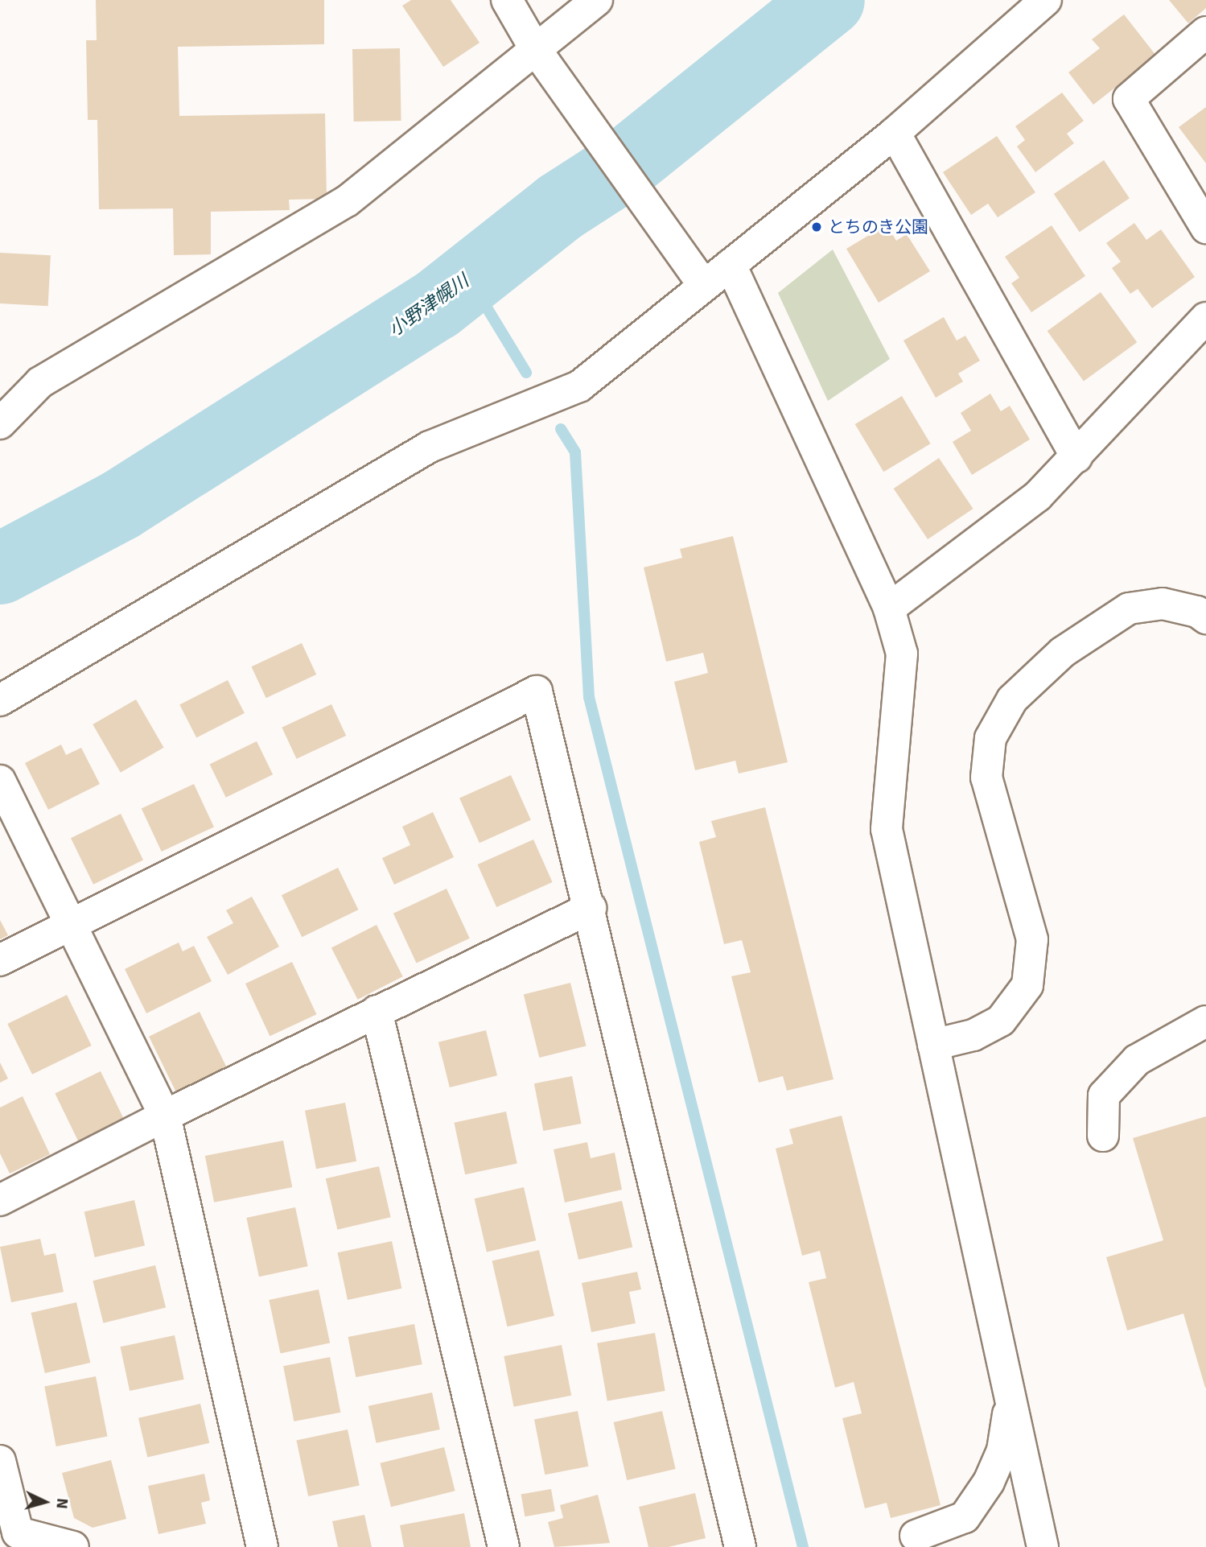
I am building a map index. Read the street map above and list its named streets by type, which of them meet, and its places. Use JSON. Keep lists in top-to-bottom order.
{
  "water": ["小野津幌川"],
  "places": ["とちのき公園"],
  "north": "right"
}
